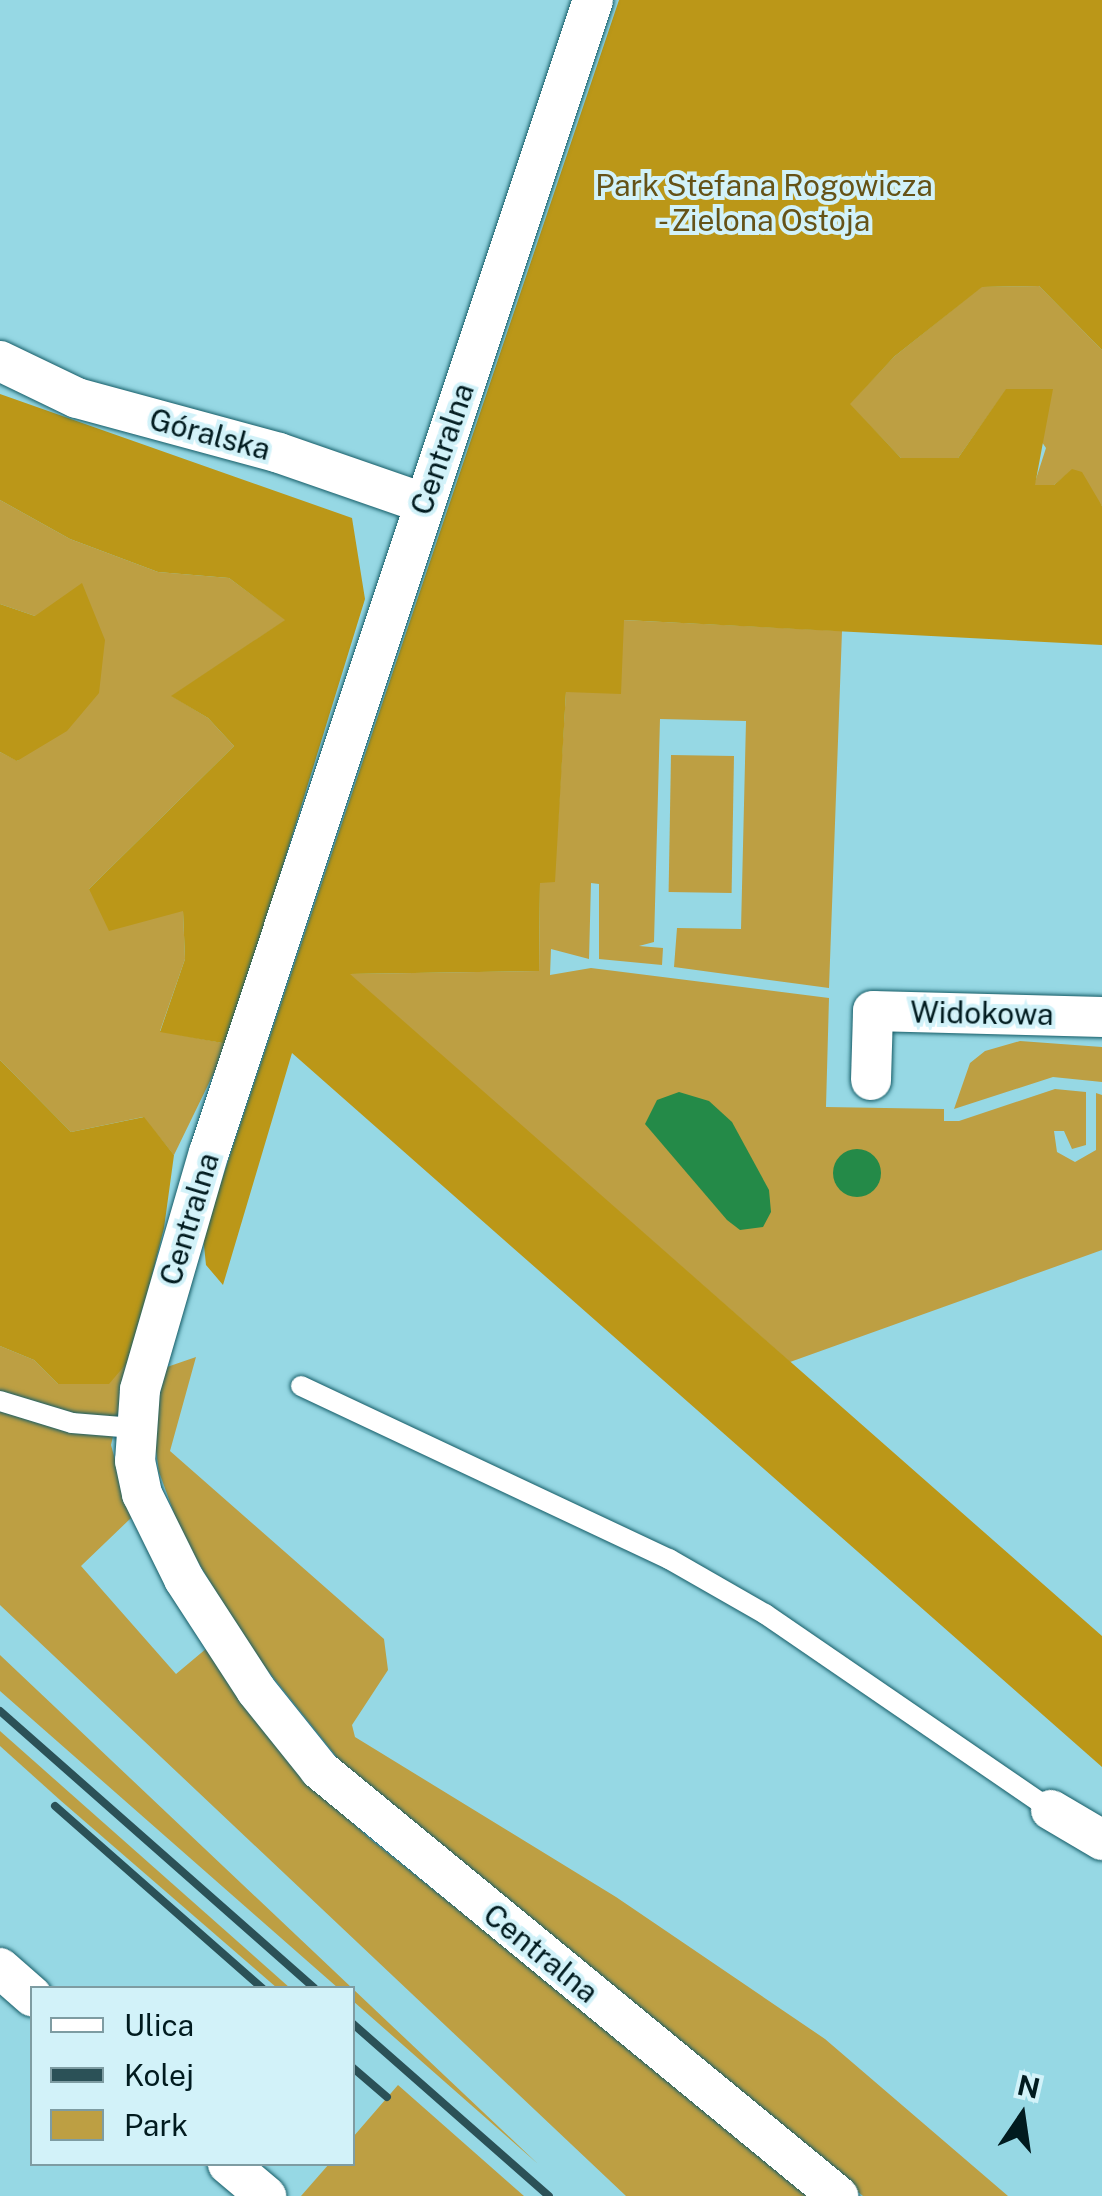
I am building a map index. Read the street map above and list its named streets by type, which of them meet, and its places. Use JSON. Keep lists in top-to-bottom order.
{
  "streets": {
    "street": ["Góralska", "Centralna", "Widokowa"]
  },
  "crossings": [
    ["Góralska", "Centralna"]
  ],
  "parks": ["Park Stefana Rogowicza - Zielona Ostoja"],
  "legend": ["Ulica", "Kolej", "Park"],
  "north": "top"
}
